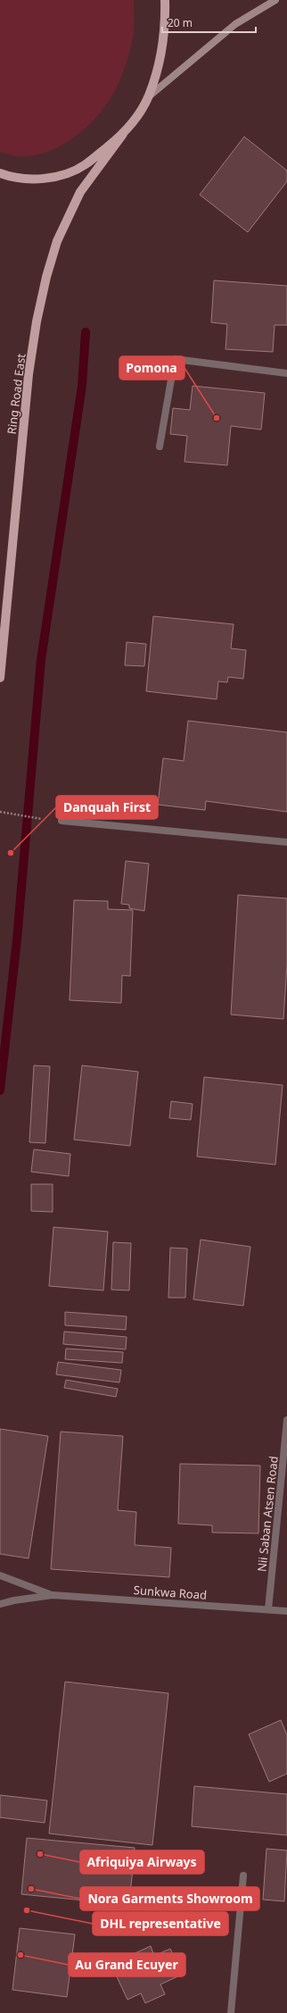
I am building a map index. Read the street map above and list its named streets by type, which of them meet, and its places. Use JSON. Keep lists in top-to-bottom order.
{
  "streets": {
    "main road": ["Ring Road East"],
    "street": ["Nii Saban Atsen Road", "Sunkwa Road"]
  },
  "crossings": [
    ["Nii Saban Atsen Road", "Sunkwa Road"]
  ],
  "places": [
    "Pomona",
    "Danquah First",
    "Afriquiya Airways",
    "Nora Garments Showroom",
    "DHL representative",
    "Au Grand Ecuyer"
  ],
  "scale_bar": "20 m"
}
